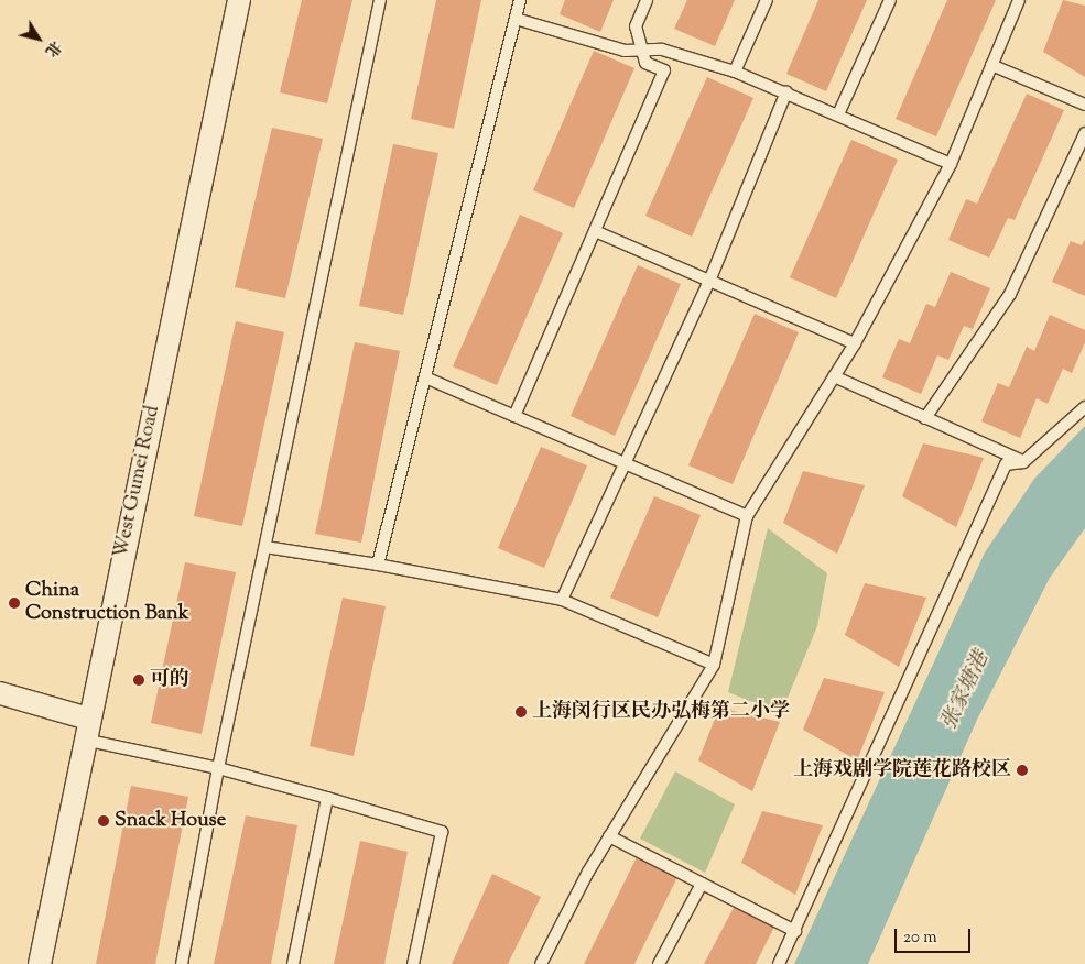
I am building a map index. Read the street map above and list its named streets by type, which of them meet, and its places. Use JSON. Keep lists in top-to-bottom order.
{
  "streets": {
    "street": ["West Gumei Road"]
  },
  "water": ["张家塘港"],
  "places": [
    "China Construction Bank",
    "可的",
    "上海闵行区民办弘梅第二小学",
    "上海戏剧学院莲花路校区",
    "Snack House"
  ],
  "scale_bar": "20 m",
  "north": "bottom right"
}
